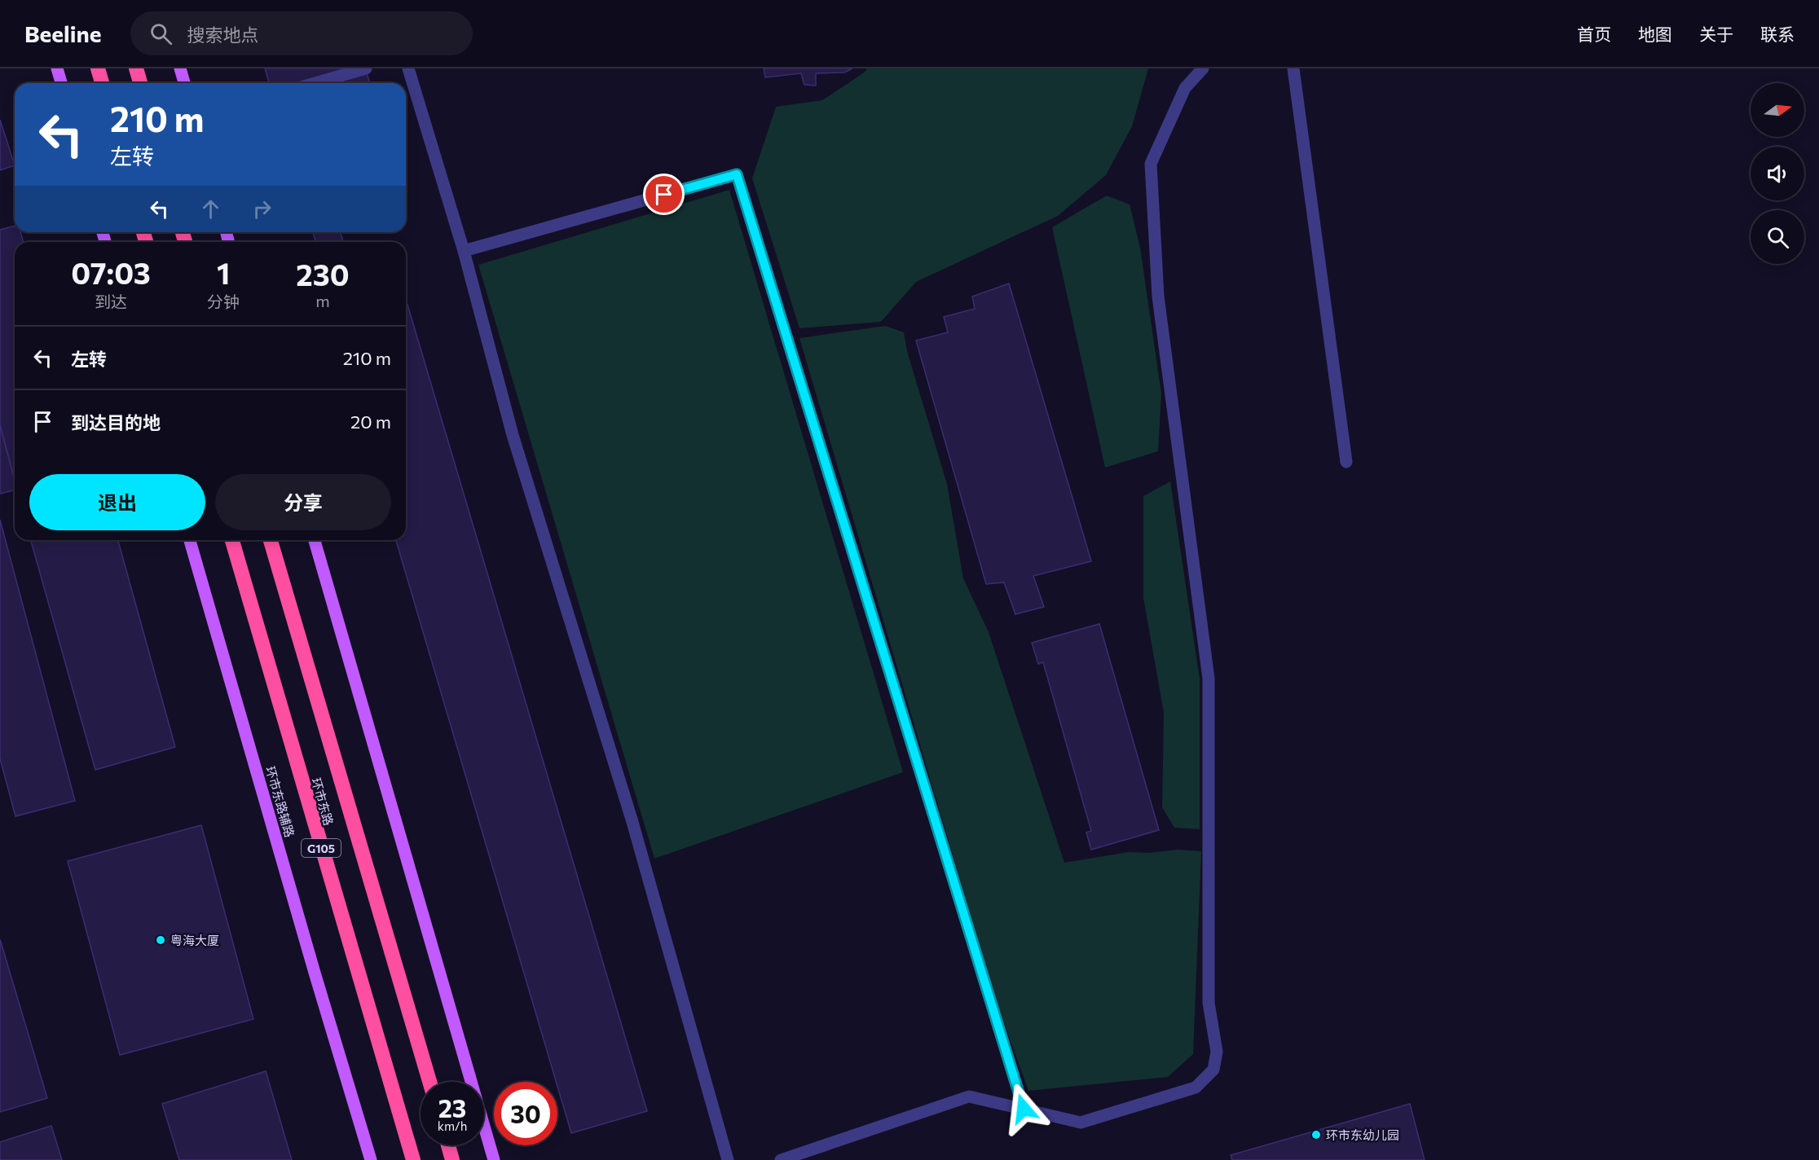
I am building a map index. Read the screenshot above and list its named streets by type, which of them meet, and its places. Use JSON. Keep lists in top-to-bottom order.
{
  "streets": {
    "highway": ["环市东路", "G105"],
    "main road": ["环市东路辅路"]
  },
  "places": ["粤海大厦", "环市东幼儿园"],
  "north": "right",
  "page": {
    "header": "Beeline",
    "search": "搜索地点",
    "nav": [
      "首页",
      "地图",
      "关于",
      "联系"
    ],
    "turn": ["210 m", "左转"],
    "eta": [
      "07:03",
      "到达",
      "1",
      "分钟",
      "230",
      "m"
    ],
    "list": [
      {
        "name": "左转",
        "value": "210 m"
      },
      {
        "name": "到达目的地",
        "value": "20 m"
      }
    ],
    "buttons": ["退出", "分享"],
    "speed": "23 km/h",
    "limit": "30"
  }
}
